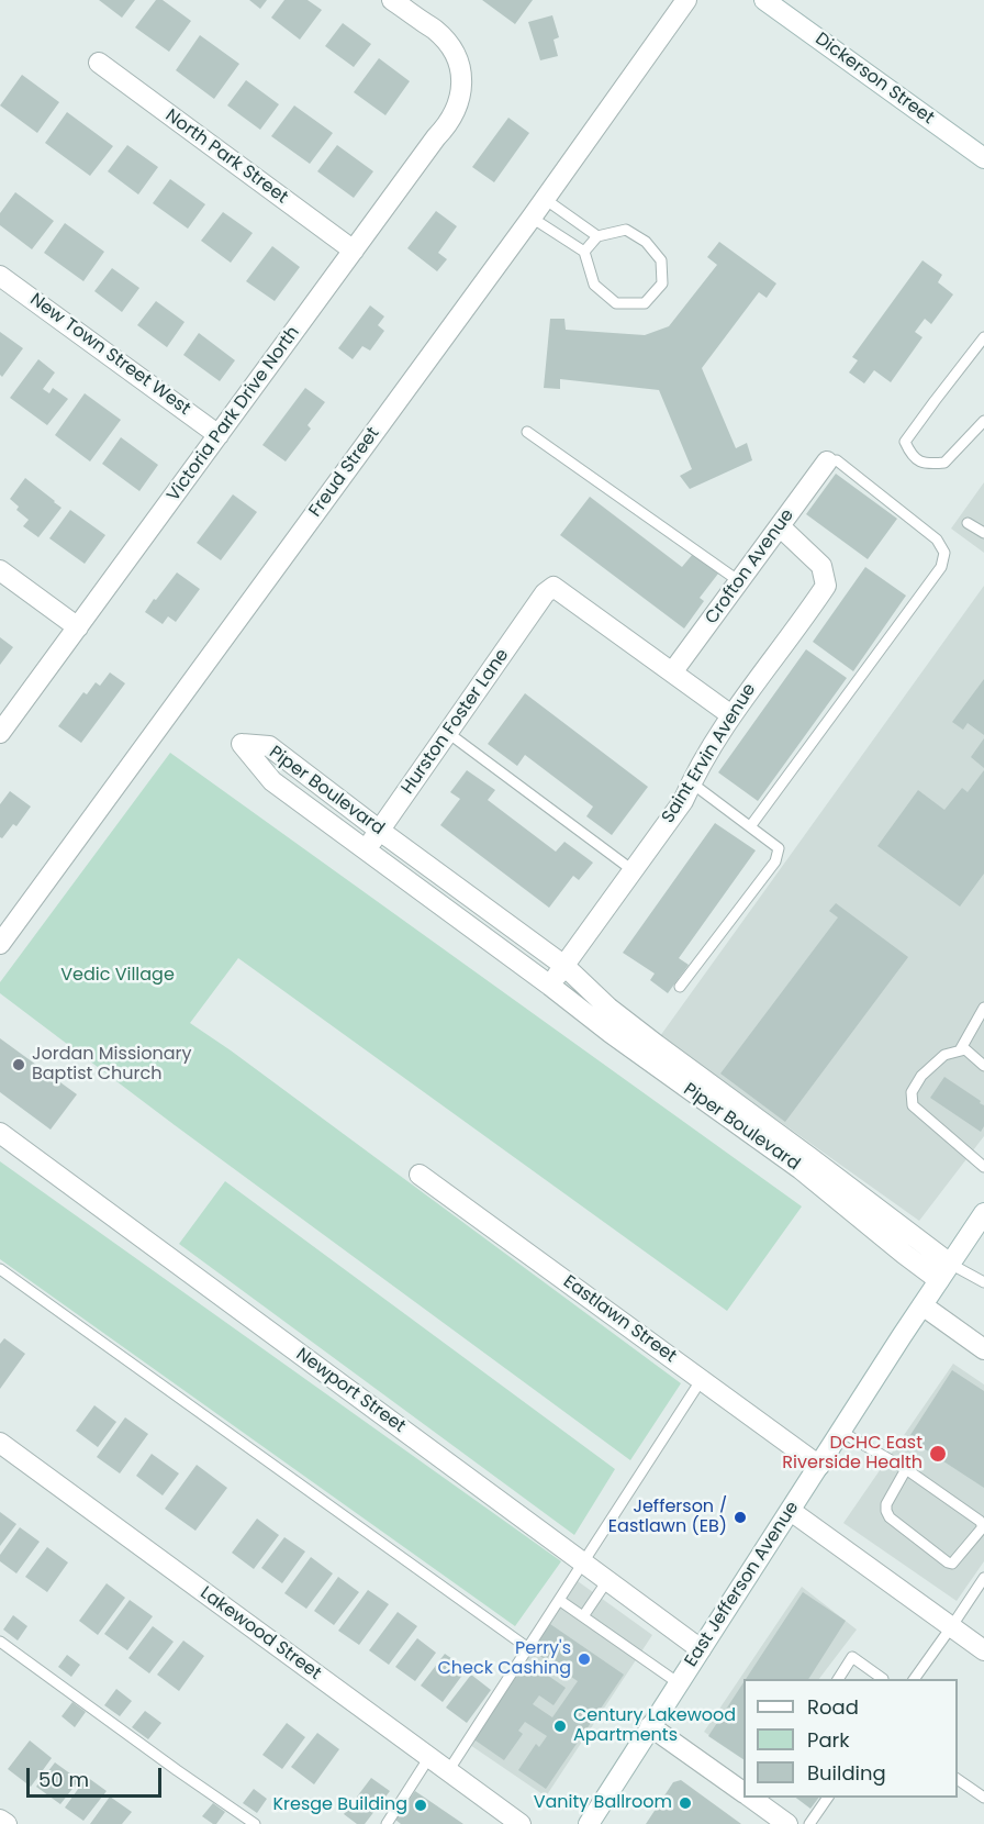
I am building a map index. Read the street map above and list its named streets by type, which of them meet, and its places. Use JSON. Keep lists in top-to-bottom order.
{
  "streets": {
    "street": [
      "Dickerson Street",
      "North Park Street",
      "New Town Street West",
      "Victoria Park Drive North",
      "Freud Street",
      "Crofton Avenue",
      "Hurston Foster Lane",
      "Saint Ervin Avenue",
      "Piper Boulevard",
      "Eastlawn Street",
      "Newport Street",
      "East Jefferson Avenue",
      "Lakewood Street"
    ]
  },
  "crossings": [
    ["North Park Street", "Victoria Park Drive North"],
    ["New Town Street West", "Victoria Park Drive North"],
    ["Crofton Avenue", "Hurston Foster Lane"],
    ["Crofton Avenue", "Saint Ervin Avenue"],
    ["Hurston Foster Lane", "Piper Boulevard"],
    ["Saint Ervin Avenue", "Piper Boulevard"],
    ["Piper Boulevard", "East Jefferson Avenue"],
    ["Eastlawn Street", "East Jefferson Avenue"],
    ["Newport Street", "East Jefferson Avenue"]
  ],
  "parks": ["Vedic Village"],
  "places": [
    "Jordan Missionary Baptist Church",
    "DCHC East Riverside Health",
    "Jefferson / Eastlawn (EB)",
    "Perry's Check Cashing",
    "Century Lakewood Apartments",
    "Vanity Ballroom",
    "Kresge Building"
  ],
  "legend": ["Road", "Park", "Building"],
  "scale_bar": "50 m"
}
